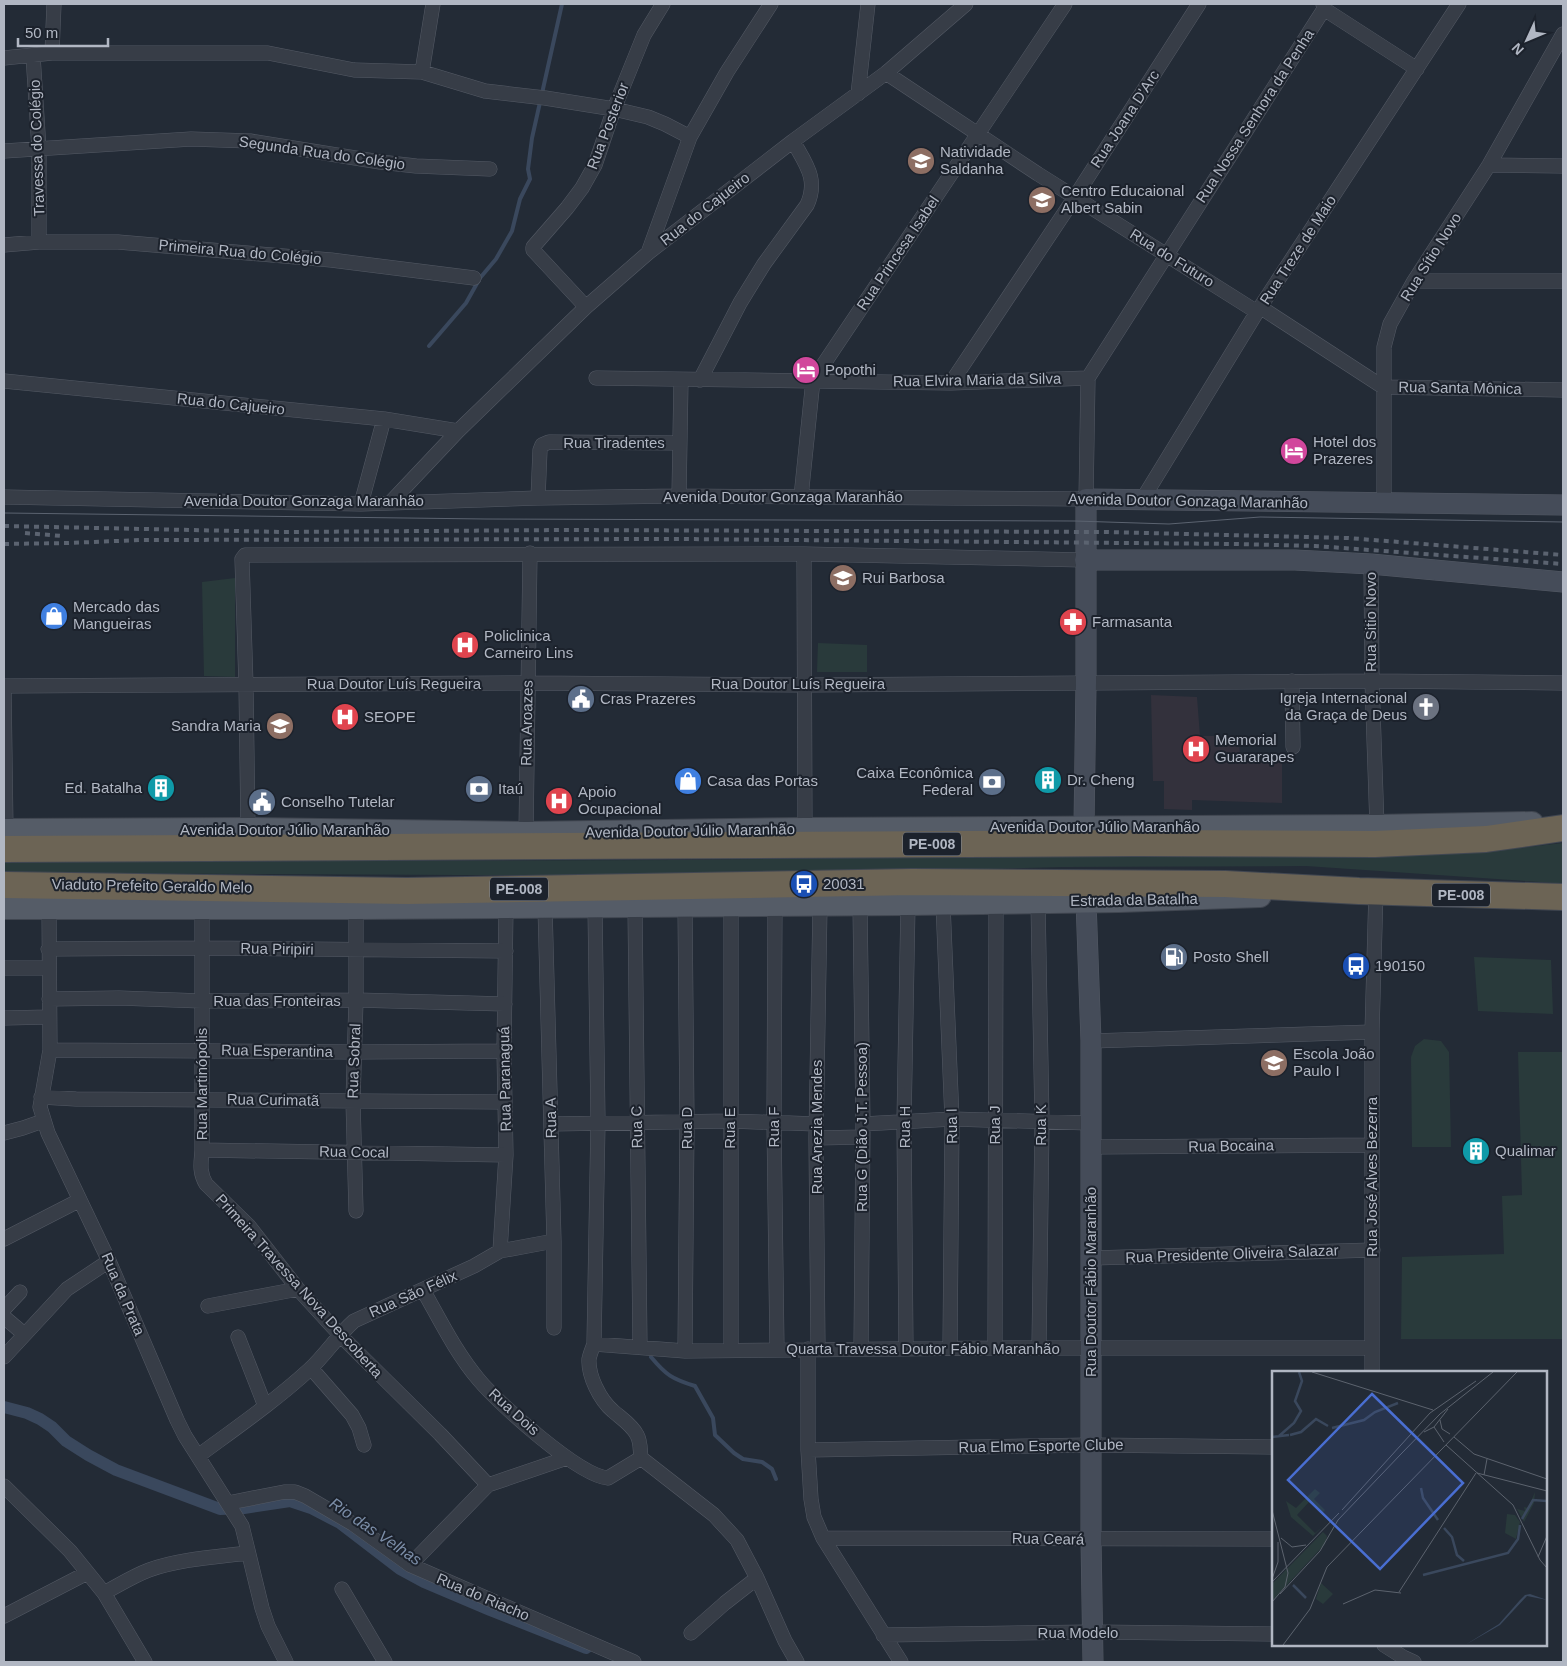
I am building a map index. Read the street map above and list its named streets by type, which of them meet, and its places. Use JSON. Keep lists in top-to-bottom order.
{
  "streets": {
    "highway": ["Avenida Doutor Júlio Maranhão", "PE-008", "Viaduto Prefeito Geraldo Melo"],
    "main road": ["Estrada da Batalha"],
    "street": [
      "Rua Nossa Senhora da Penha",
      "Rua Joana D'Arc",
      "Rua Posterior",
      "Travessa do Colégio",
      "Segunda Rua do Colégio",
      "Rua do Cajueiro",
      "Rua Treze de Maio",
      "Primeira Rua do Colégio",
      "Rua Princesa Isabel",
      "Rua Sítio Novo",
      "Rua do Futuro",
      "Rua Elvira Maria da Silva",
      "Rua Santa Mônica",
      "Rua Tiradentes",
      "Avenida Doutor Gonzaga Maranhão",
      "Rua Sitio Novo",
      "Rua Doutor Luís Regueira",
      "Rua Aroazes",
      "Rua Piripiri",
      "Rua das Fronteiras",
      "Rua Esperantina",
      "Rua Sobral",
      "Rua Paranaguá",
      "Rua Martinópolis",
      "Rua Curimatã",
      "Rua A",
      "Rua J",
      "Rua K",
      "Rua I",
      "Rua C",
      "Rua F",
      "Rua Anezia Mendes",
      "Rua G (Dião J.T. Pessoa)",
      "Rua H",
      "Rua D",
      "Rua E",
      "Rua Bocaina",
      "Rua Cocal",
      "Rua José Alves Bezerra",
      "Rua Presidente Oliveira Salazar",
      "Rua Doutor Fábio Maranhão",
      "Primeira Travessa Nova Descoberta",
      "Rua da Prata",
      "Rua São Félix",
      "Quarta Travessa Doutor Fábio Maranhão",
      "Rua Dois",
      "Rua Elmo Esporte Clube",
      "Rua Ceará",
      "Rua do Riacho",
      "Rua Modelo"
    ]
  },
  "crossings": [
    ["Rua Nossa Senhora da Penha", "Rua do Futuro"],
    ["Rua Nossa Senhora da Penha", "Rua Elvira Maria da Silva"],
    ["Rua Joana D'Arc", "Rua do Futuro"],
    ["Rua Joana D'Arc", "Rua Elvira Maria da Silva"],
    ["Rua Posterior", "Rua do Cajueiro"],
    ["Travessa do Colégio", "Segunda Rua do Colégio"],
    ["Travessa do Colégio", "Primeira Rua do Colégio"],
    ["Rua do Cajueiro", "Rua do Futuro"],
    ["Rua do Cajueiro", "Avenida Doutor Gonzaga Maranhão"],
    ["Rua Treze de Maio", "Rua do Futuro"],
    ["Rua Treze de Maio", "Rua Santa Mônica"],
    ["Rua Treze de Maio", "Avenida Doutor Gonzaga Maranhão"],
    ["Rua Princesa Isabel", "Rua do Futuro"],
    ["Rua Princesa Isabel", "Rua Elvira Maria da Silva"],
    ["Rua Princesa Isabel", "Avenida Doutor Gonzaga Maranhão"],
    ["Rua Sítio Novo", "Rua Santa Mônica"],
    ["Rua Sítio Novo", "Avenida Doutor Gonzaga Maranhão"],
    ["Rua do Futuro", "Rua Santa Mônica"],
    ["Rua Tiradentes", "Avenida Doutor Gonzaga Maranhão"],
    ["Rua Sitio Novo", "Rua Doutor Luís Regueira"],
    ["Rua Doutor Luís Regueira", "Rua Aroazes"],
    ["Rua Aroazes", "Avenida Doutor Júlio Maranhão"],
    ["PE-008", "Viaduto Prefeito Geraldo Melo"],
    ["PE-008", "Estrada da Batalha"],
    ["PE-008", "Rua José Alves Bezerra"],
    ["Viaduto Prefeito Geraldo Melo", "Estrada da Batalha"],
    ["Viaduto Prefeito Geraldo Melo", "Rua José Alves Bezerra"],
    ["Estrada da Batalha", "Rua J"],
    ["Estrada da Batalha", "Rua K"],
    ["Estrada da Batalha", "Rua I"],
    ["Estrada da Batalha", "Rua H"],
    ["Estrada da Batalha", "Rua José Alves Bezerra"],
    ["Estrada da Batalha", "Rua Doutor Fábio Maranhão"],
    ["Rua Piripiri", "Rua Sobral"],
    ["Rua Piripiri", "Rua Paranaguá"],
    ["Rua Piripiri", "Rua Martinópolis"],
    ["Rua Piripiri", "Rua da Prata"],
    ["Rua das Fronteiras", "Rua Sobral"],
    ["Rua das Fronteiras", "Rua Paranaguá"],
    ["Rua das Fronteiras", "Rua Martinópolis"],
    ["Rua das Fronteiras", "Rua da Prata"],
    ["Rua Esperantina", "Rua Sobral"],
    ["Rua Esperantina", "Rua Paranaguá"],
    ["Rua Esperantina", "Rua Martinópolis"],
    ["Rua Esperantina", "Rua da Prata"],
    ["Rua Sobral", "Rua Curimatã"],
    ["Rua Sobral", "Rua Cocal"],
    ["Rua Paranaguá", "Rua Curimatã"],
    ["Rua Paranaguá", "Rua Cocal"],
    ["Rua Paranaguá", "Rua São Félix"],
    ["Rua Martinópolis", "Rua Curimatã"],
    ["Rua Martinópolis", "Rua Cocal"],
    ["Rua Martinópolis", "Primeira Travessa Nova Descoberta"],
    ["Rua Curimatã", "Rua da Prata"],
    ["Rua A", "Rua São Félix"],
    ["Rua J", "Quarta Travessa Doutor Fábio Maranhão"],
    ["Rua K", "Quarta Travessa Doutor Fábio Maranhão"],
    ["Rua I", "Quarta Travessa Doutor Fábio Maranhão"],
    ["Rua C", "Quarta Travessa Doutor Fábio Maranhão"],
    ["Rua F", "Quarta Travessa Doutor Fábio Maranhão"],
    ["Rua Anezia Mendes", "Quarta Travessa Doutor Fábio Maranhão"],
    ["Rua Anezia Mendes", "Rua Elmo Esporte Clube"],
    ["Rua Anezia Mendes", "Rua Ceará"],
    ["Rua Anezia Mendes", "Rua Modelo"],
    ["Rua G (Dião J.T. Pessoa)", "Quarta Travessa Doutor Fábio Maranhão"],
    ["Rua H", "Quarta Travessa Doutor Fábio Maranhão"],
    ["Rua D", "Quarta Travessa Doutor Fábio Maranhão"],
    ["Rua E", "Quarta Travessa Doutor Fábio Maranhão"],
    ["Rua Bocaina", "Rua José Alves Bezerra"],
    ["Rua Bocaina", "Rua Doutor Fábio Maranhão"],
    ["Rua José Alves Bezerra", "Rua Presidente Oliveira Salazar"],
    ["Rua José Alves Bezerra", "Quarta Travessa Doutor Fábio Maranhão"],
    ["Rua Presidente Oliveira Salazar", "Rua Doutor Fábio Maranhão"],
    ["Rua Doutor Fábio Maranhão", "Quarta Travessa Doutor Fábio Maranhão"],
    ["Rua Doutor Fábio Maranhão", "Rua Elmo Esporte Clube"],
    ["Rua Doutor Fábio Maranhão", "Rua Ceará"],
    ["Rua Doutor Fábio Maranhão", "Rua Modelo"],
    ["Primeira Travessa Nova Descoberta", "Rua São Félix"],
    ["Rua da Prata", "Rua São Félix"],
    ["Rua da Prata", "Rua do Riacho"],
    ["Rua São Félix", "Rua Dois"]
  ],
  "water": ["Rio das Velhas"],
  "places": {
    "school or university": [
      "Natividade Saldanha",
      "Centro Educaional Albert Sabin",
      "Rui Barbosa",
      "Sandra Maria",
      "Escola João Paulo I"
    ],
    "hotel": ["Popothi", "Hotel dos Prazeres"],
    "shop": ["Mercado das Mangueiras", "Casa das Portas"],
    "pharmacy": ["Farmasanta"],
    "hospital": [
      "Policlinica Carneiro Lins",
      "SEOPE",
      "Memorial Guararapes",
      "Apoio Ocupacional"
    ],
    "public building": ["Cras Prazeres", "Conselho Tutelar"],
    "church": ["Igreja Internacional da Graça de Deus"],
    "building": ["Dr. Cheng", "Ed. Batalha", "Qualimar"],
    "bank": ["Caixa Econômica Federal", "Itaú"],
    "bus stop": ["20031", "190150"],
    "fuel station": ["Posto Shell"]
  },
  "scale_bar": "50 m",
  "north": "bottom left"
}
